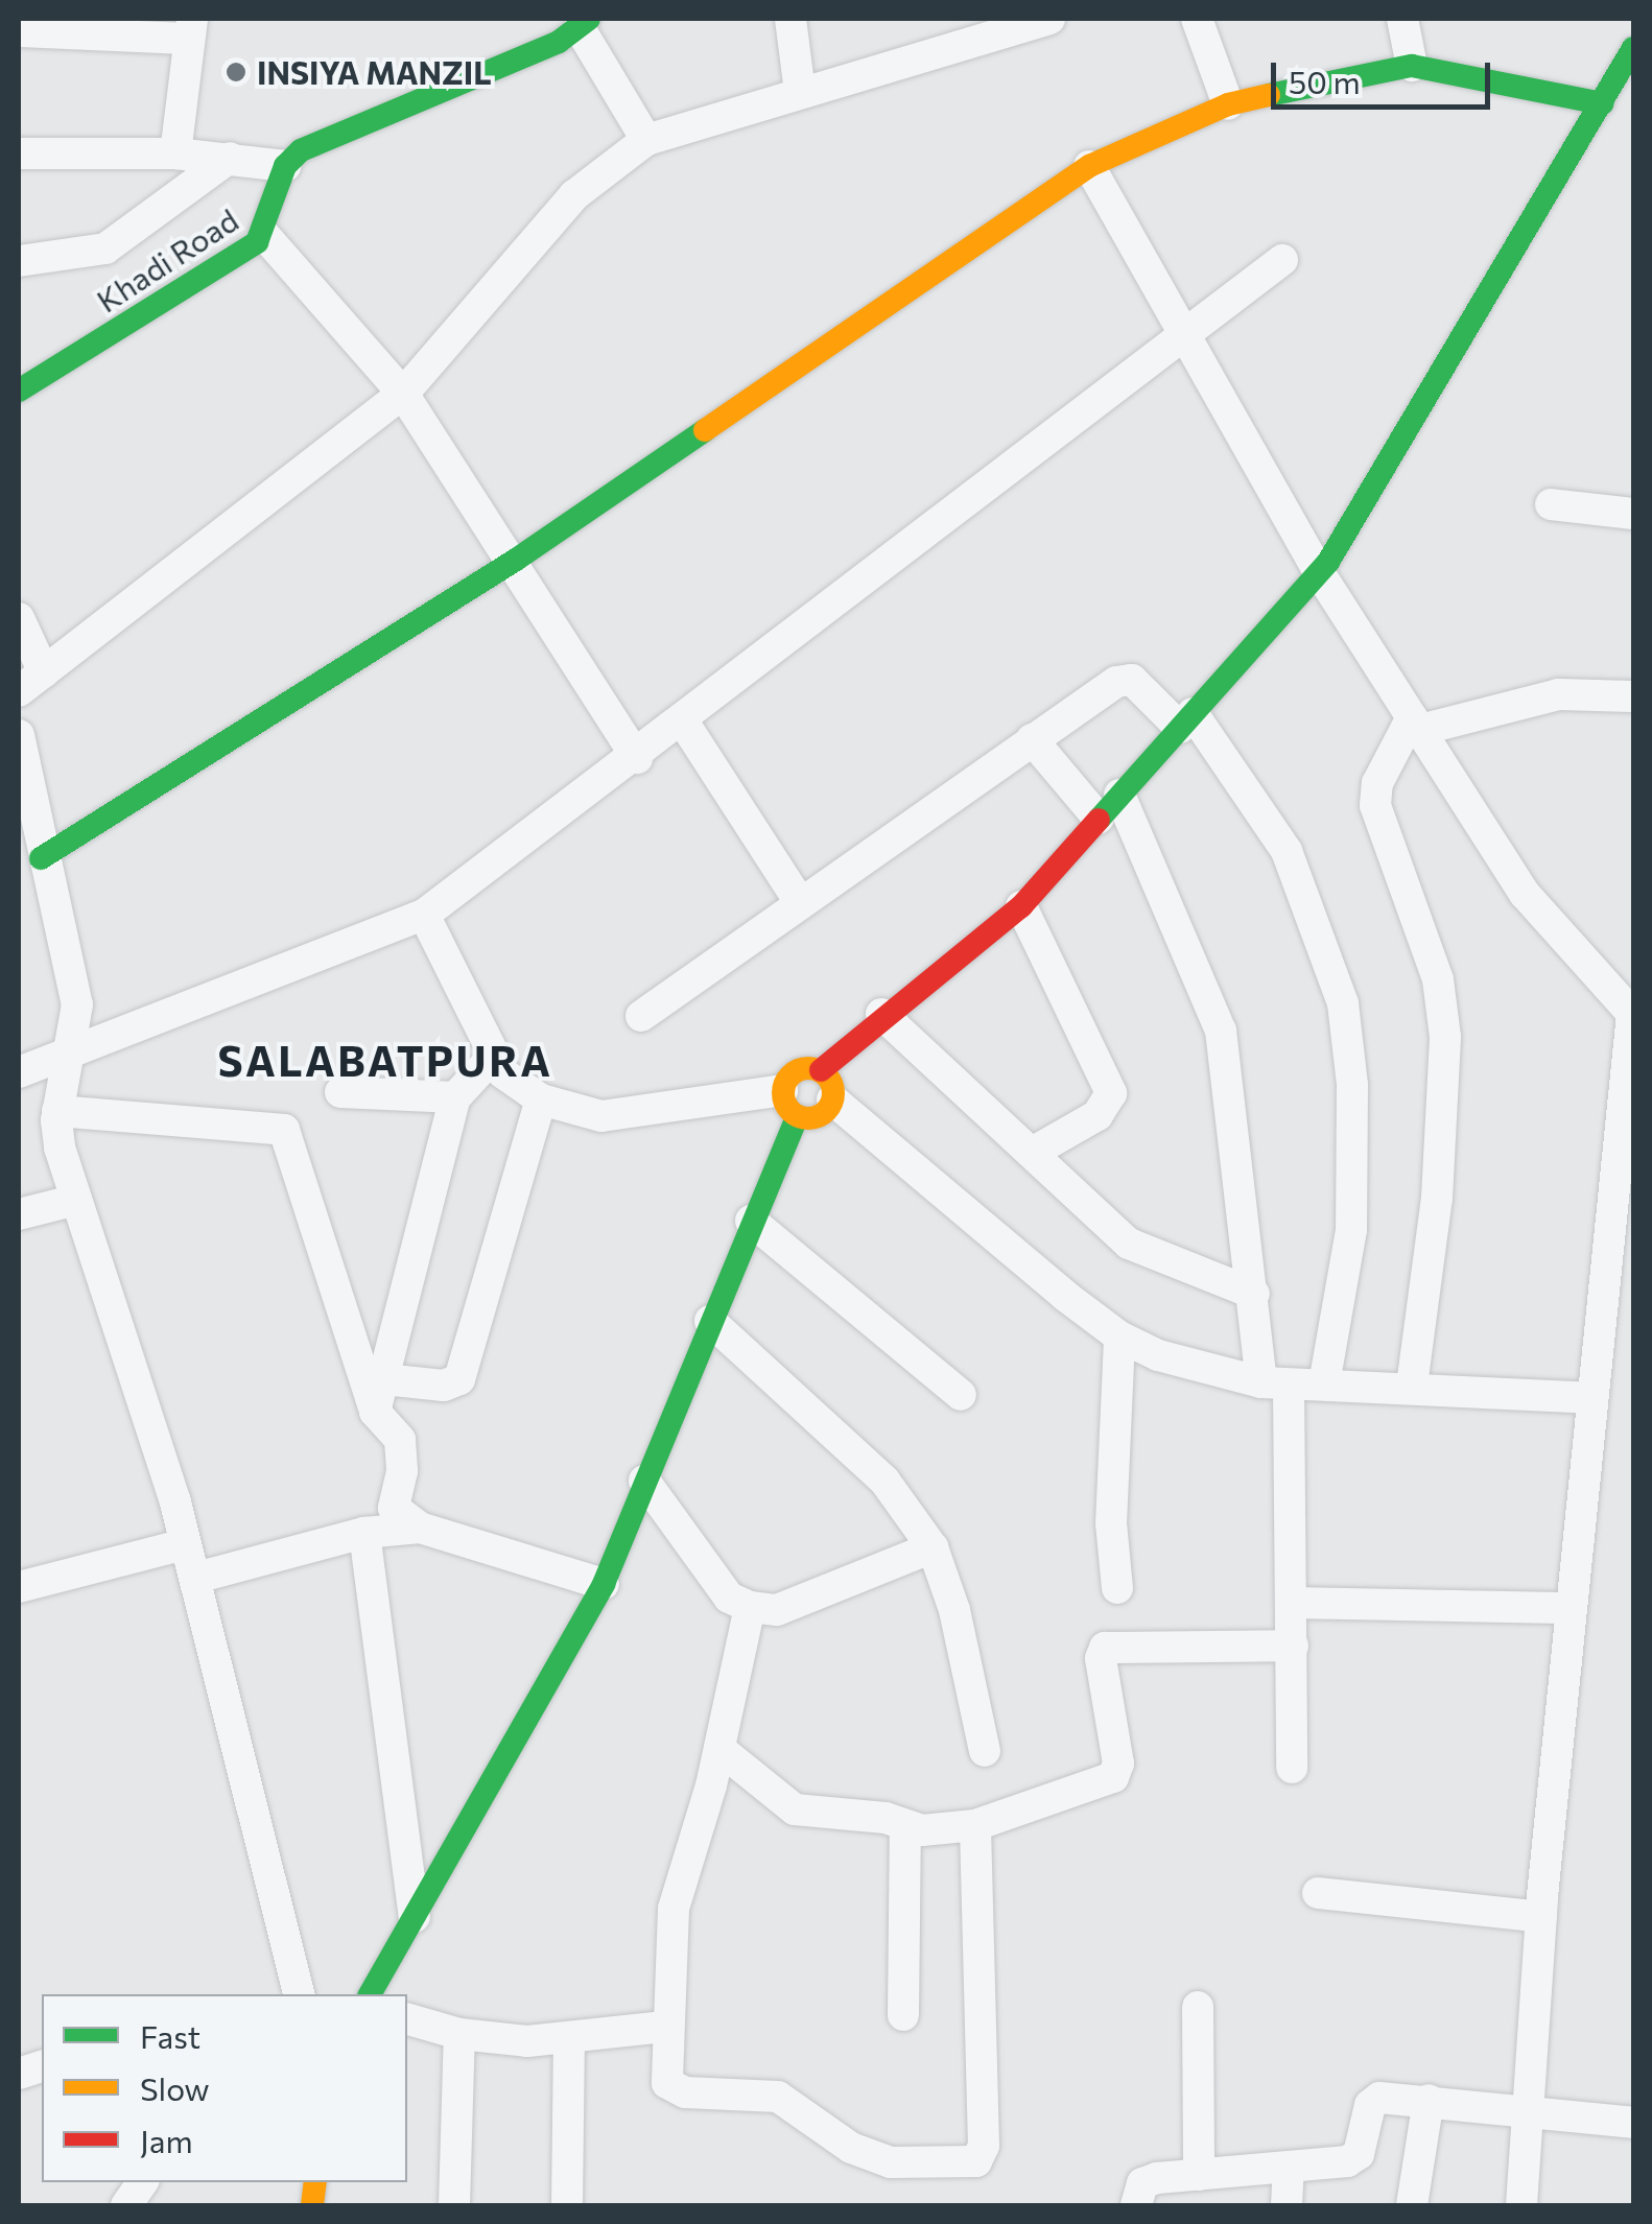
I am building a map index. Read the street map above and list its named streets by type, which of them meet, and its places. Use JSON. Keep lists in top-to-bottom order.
{
  "streets": {
    "street": ["Khadi Road"]
  },
  "districts": ["SALABATPURA"],
  "places": ["INSIYA MANZIL"],
  "legend": ["Fast", "Slow", "Jam"],
  "scale_bar": "50 m"
}
